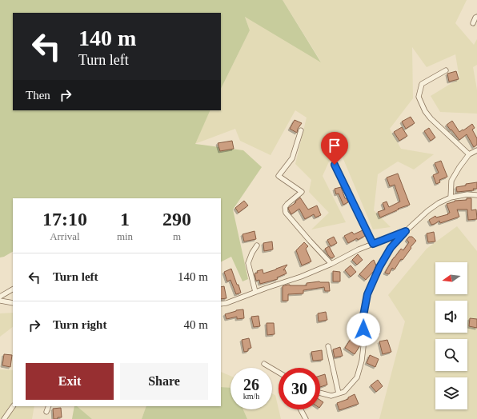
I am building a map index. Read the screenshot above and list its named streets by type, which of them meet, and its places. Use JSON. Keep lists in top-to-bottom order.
{
  "north": "left",
  "page": {
    "turn": ["140 m", "Turn left"],
    "then": "Then",
    "eta": [
      "17:10",
      "Arrival",
      "1",
      "min",
      "290",
      "m"
    ],
    "list": [
      {
        "name": "Turn left",
        "value": "140 m"
      },
      {
        "name": "Turn right",
        "value": "40 m"
      }
    ],
    "buttons": ["Exit", "Share"],
    "speed": "26 km/h",
    "limit": "30"
  }
}
